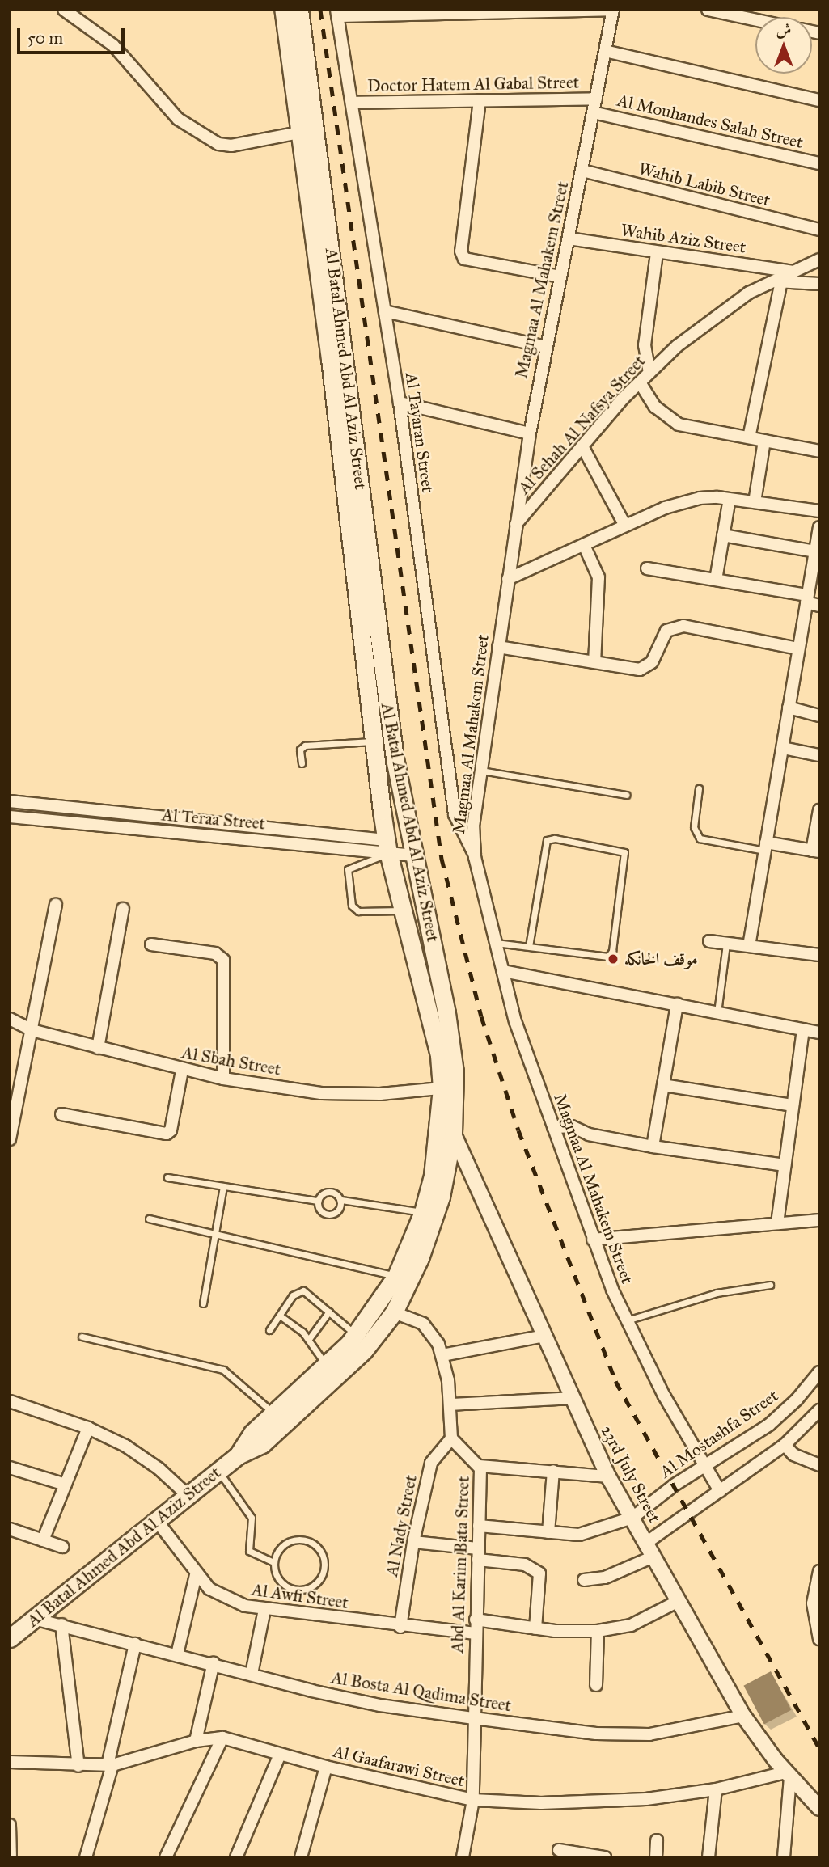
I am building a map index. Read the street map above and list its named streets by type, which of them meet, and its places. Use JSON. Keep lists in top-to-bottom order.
{
  "streets": {
    "main road": ["Al Batal Ahmed Abd Al Aziz Street"],
    "street": [
      "Doctor Hatem Al Gabal Street",
      "Al Mouhandes Salah Street",
      "Wahib Labib Street",
      "Wahib Aziz Street",
      "Magmaa Al Mahakem Street",
      "Al Sehah Al Nafsya Street",
      "Al Tayaran Street",
      "Al Teraa Street",
      "Al Sbah Street",
      "Al Mostashfa Street",
      "23rd July Street",
      "Al Nady Street",
      "Abd Al Karim Bata Street",
      "Al Awfi Street",
      "Al Bosta Al Qadima Street",
      "Al Gaafarawi Street"
    ]
  },
  "crossings": [
    ["Doctor Hatem Al Gabal Street", "Magmaa Al Mahakem Street"],
    ["Doctor Hatem Al Gabal Street", "Al Tayaran Street"],
    ["Al Mouhandes Salah Street", "Magmaa Al Mahakem Street"],
    ["Wahib Labib Street", "Magmaa Al Mahakem Street"],
    ["Wahib Aziz Street", "Magmaa Al Mahakem Street"],
    ["Wahib Aziz Street", "Al Sehah Al Nafsya Street"],
    ["Magmaa Al Mahakem Street", "Al Sehah Al Nafsya Street"],
    ["Magmaa Al Mahakem Street", "Al Tayaran Street"],
    ["Magmaa Al Mahakem Street", "Al Mostashfa Street"],
    ["Al Batal Ahmed Abd Al Aziz Street", "Al Teraa Street"],
    ["Al Batal Ahmed Abd Al Aziz Street", "Al Sbah Street"],
    ["Al Batal Ahmed Abd Al Aziz Street", "23rd July Street"],
    ["Al Batal Ahmed Abd Al Aziz Street", "Al Awfi Street"],
    ["Al Batal Ahmed Abd Al Aziz Street", "Al Bosta Al Qadima Street"],
    ["Al Mostashfa Street", "23rd July Street"],
    ["Al Mostashfa Street", "Abd Al Karim Bata Street"],
    ["23rd July Street", "Al Bosta Al Qadima Street"],
    ["23rd July Street", "Al Gaafarawi Street"],
    ["Al Nady Street", "Abd Al Karim Bata Street"],
    ["Al Nady Street", "Al Awfi Street"],
    ["Abd Al Karim Bata Street", "Al Awfi Street"],
    ["Abd Al Karim Bata Street", "Al Bosta Al Qadima Street"],
    ["Abd Al Karim Bata Street", "Al Gaafarawi Street"]
  ],
  "places": ["موقف الخانكه"],
  "scale_bar": "50 m",
  "north": "top"
}
